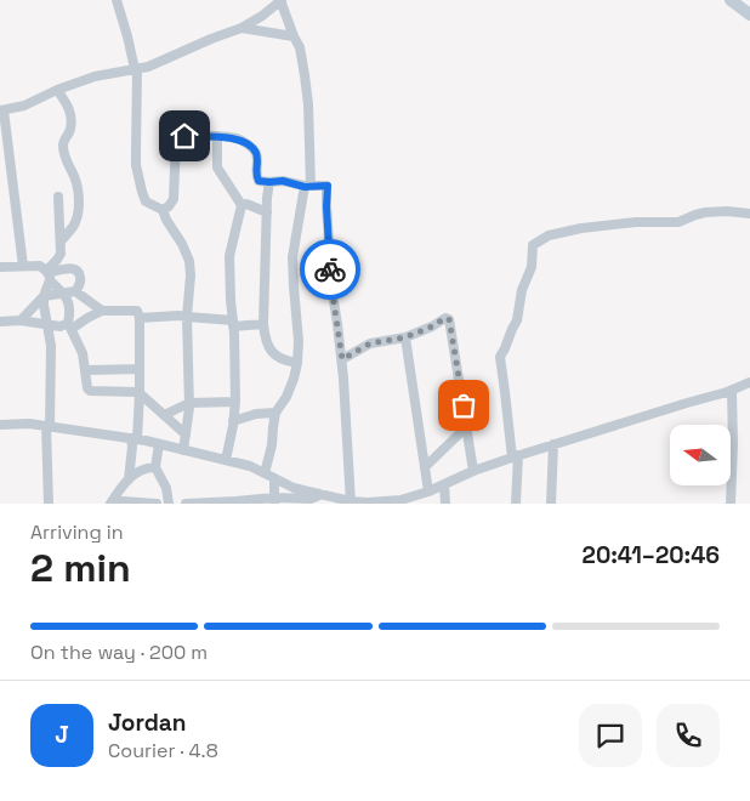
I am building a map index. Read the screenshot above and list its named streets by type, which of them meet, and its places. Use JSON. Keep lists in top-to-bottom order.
{
  "north": "left",
  "page": {
    "heading": ["2 min", "Arriving in", "20:41–20:46"],
    "panel": ["Jordan", "Courier · 4.8"],
    "bar": "On the way · 200 m",
    "round": "J"
  }
}
